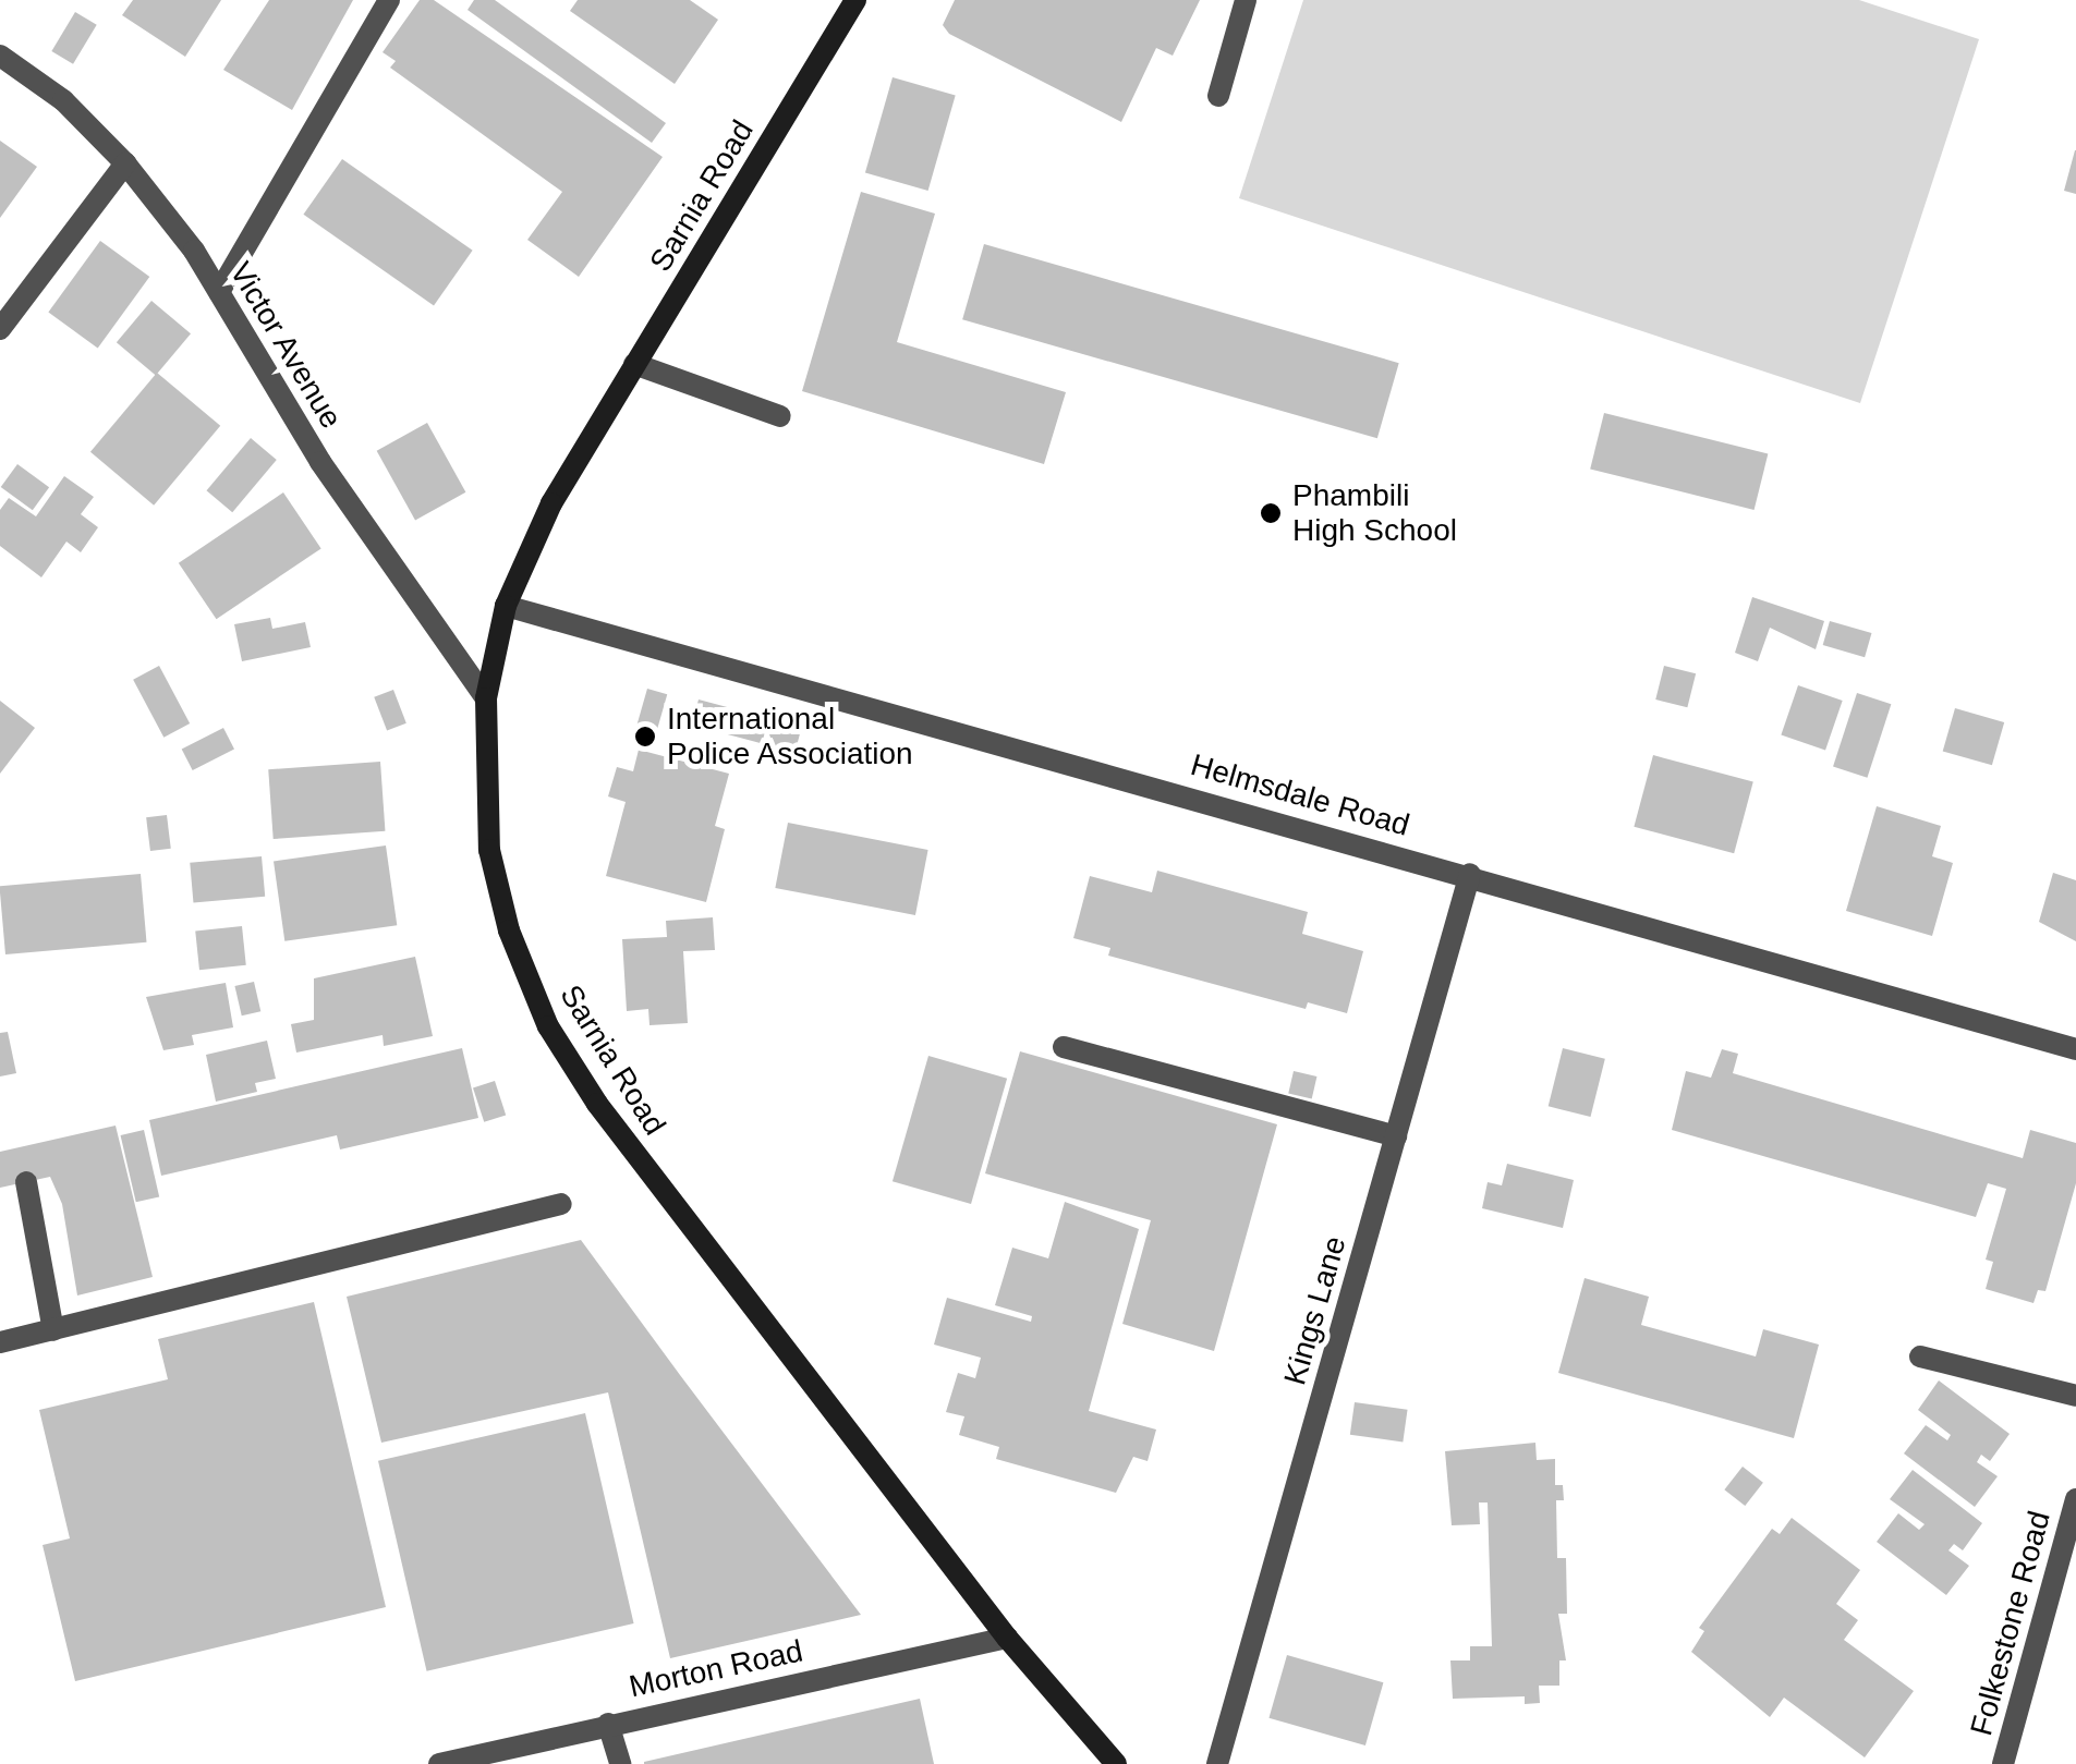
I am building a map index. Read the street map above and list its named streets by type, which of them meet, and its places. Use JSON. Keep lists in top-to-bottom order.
{
  "streets": {
    "main road": ["Sarnia Road"],
    "street": [
      "Victor Avenue",
      "Helmsdale Road",
      "Kings Lane",
      "Folkestone Road",
      "Morton Road"
    ]
  },
  "crossings": [
    ["Sarnia Road", "Victor Avenue"],
    ["Sarnia Road", "Helmsdale Road"],
    ["Sarnia Road", "Morton Road"],
    ["Helmsdale Road", "Kings Lane"]
  ],
  "places": ["Phambili High School", "International Police Association"]
}
